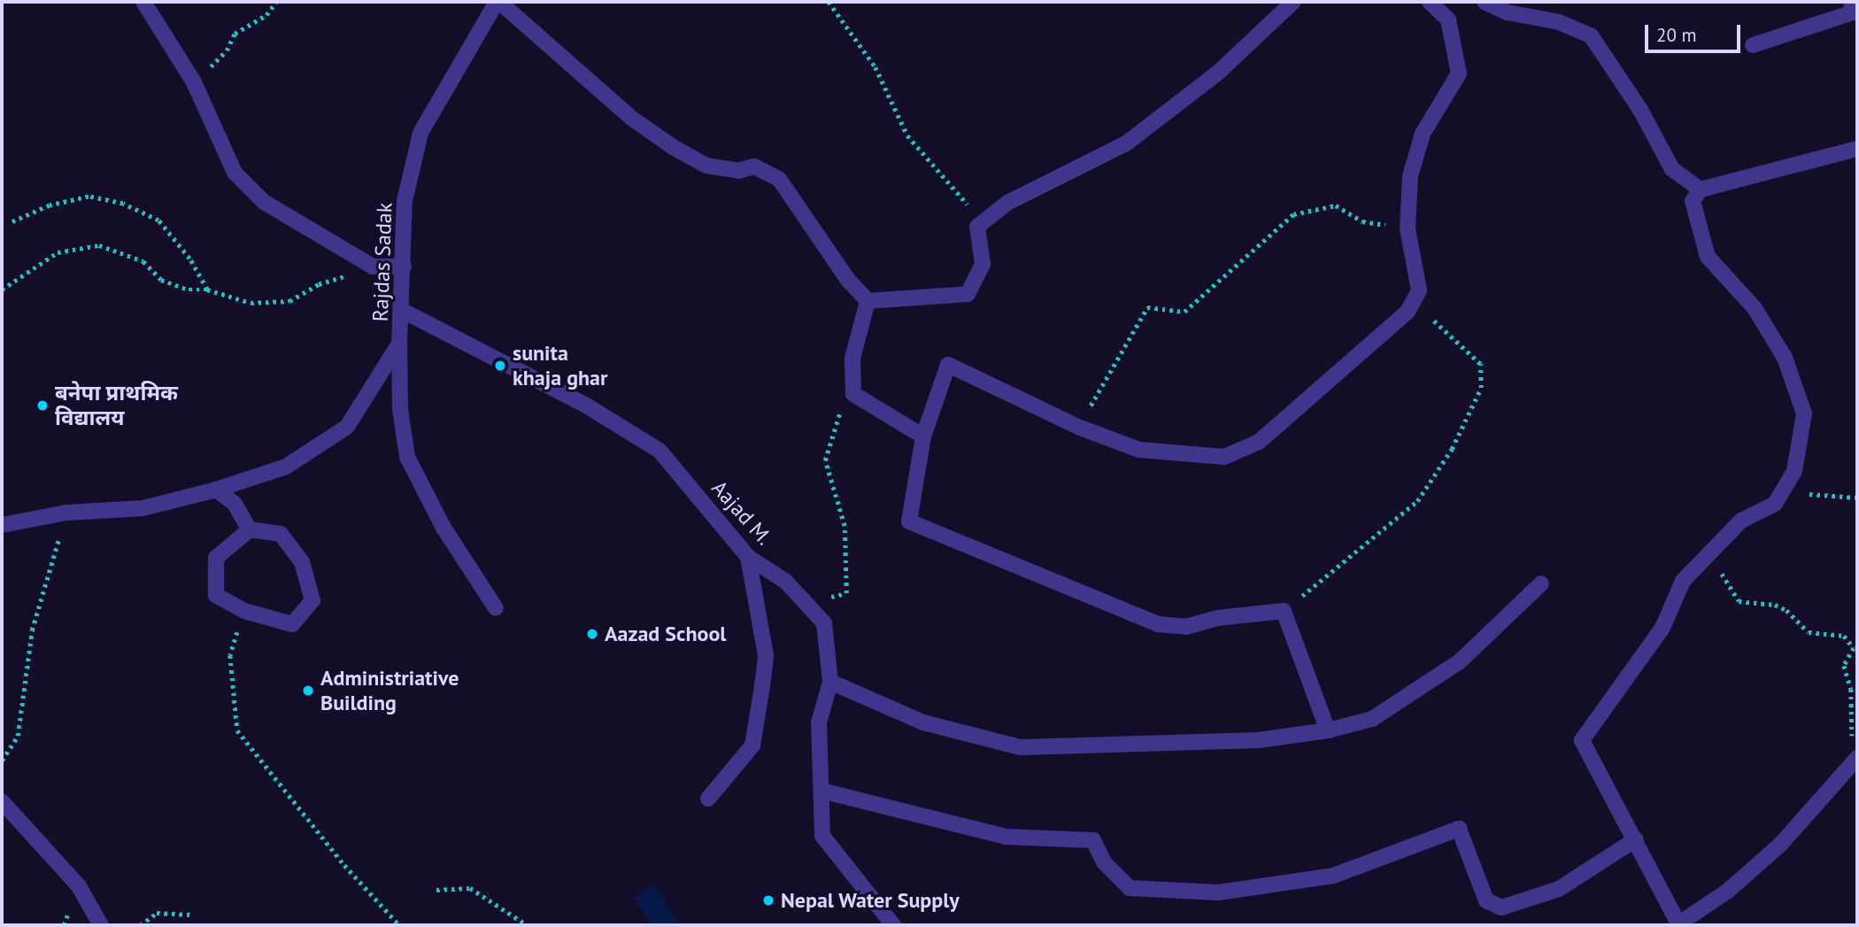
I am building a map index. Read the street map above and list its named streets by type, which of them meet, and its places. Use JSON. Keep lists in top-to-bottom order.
{
  "streets": {
    "street": ["Rajdas Sadak", "Aajad M."]
  },
  "crossings": [
    ["Rajdas Sadak", "Aajad M."]
  ],
  "places": [
    "sunita khaja ghar",
    "बनेपा प्राथमिक विद्यालय",
    "Aazad School",
    "Administriative Building",
    "Nepal Water Supply"
  ],
  "scale_bar": "20 m"
}
